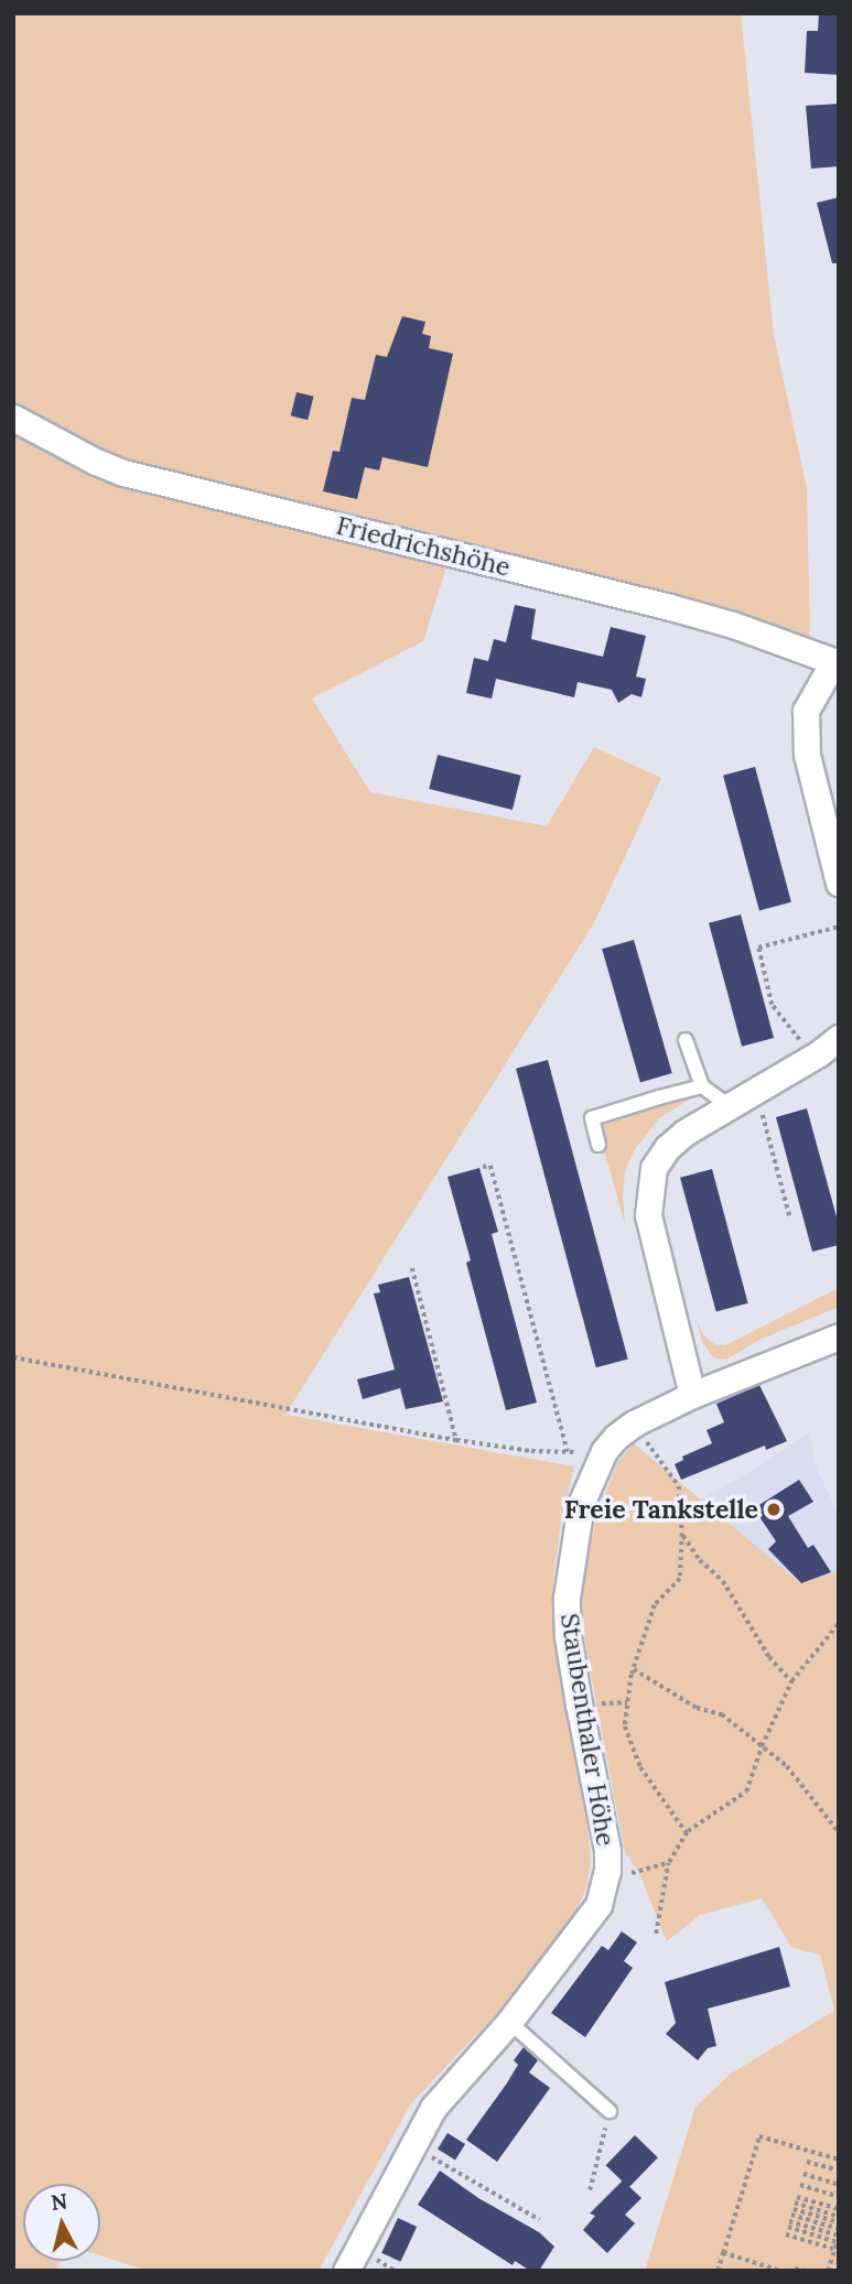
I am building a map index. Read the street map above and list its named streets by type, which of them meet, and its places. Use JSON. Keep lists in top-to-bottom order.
{
  "streets": {
    "street": ["Friedrichshöhe", "Staubenthaler Höhe"]
  },
  "places": ["Freie Tankstelle"],
  "north": "top"
}
